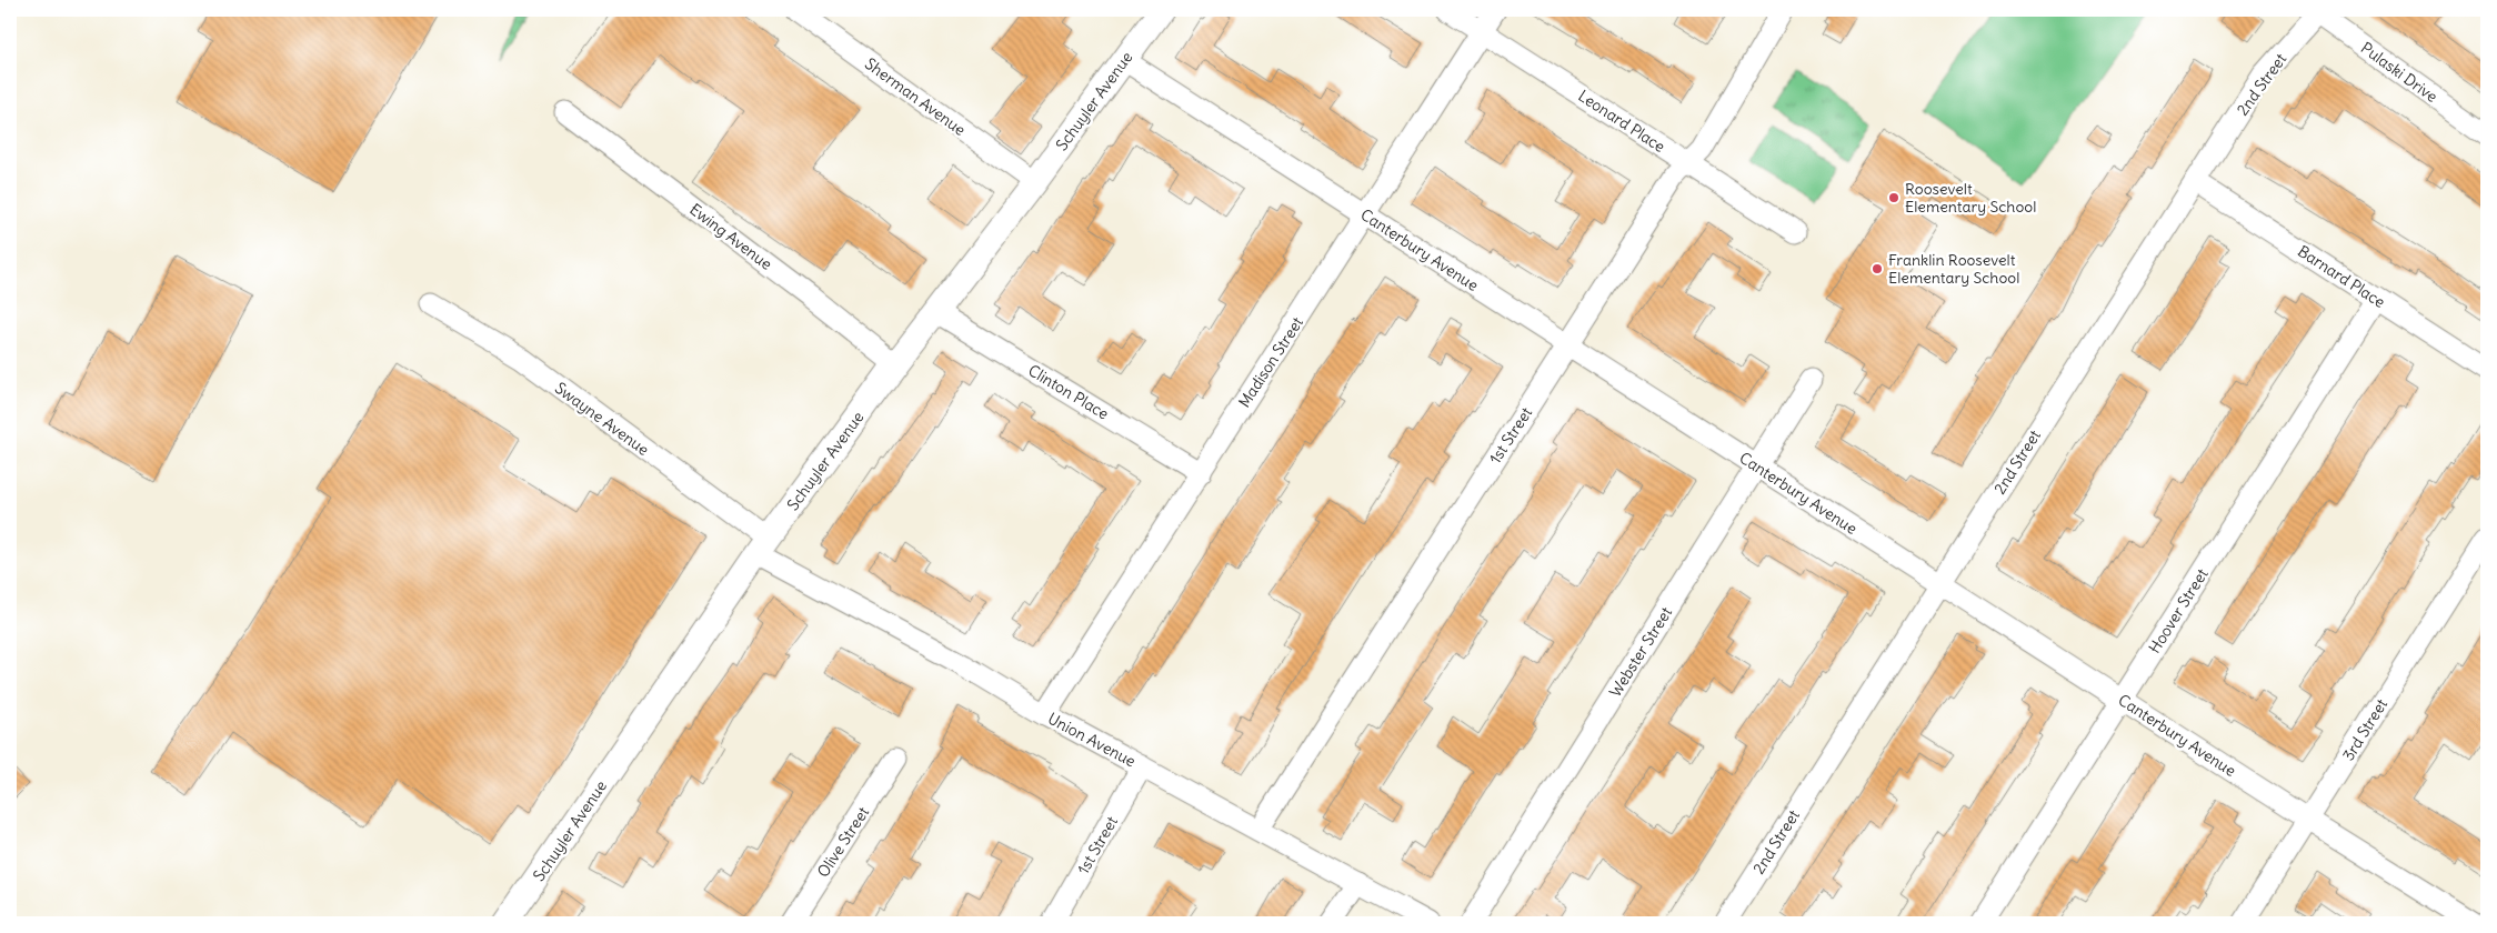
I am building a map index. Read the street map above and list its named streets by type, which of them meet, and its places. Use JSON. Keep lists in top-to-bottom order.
{
  "streets": {
    "street": [
      "Pulaski Drive",
      "2nd Street",
      "Sherman Avenue",
      "Schuyler Avenue",
      "Leonard Place",
      "Ewing Avenue",
      "Canterbury Avenue",
      "Barnard Place",
      "Madison Street",
      "Clinton Place",
      "Swayne Avenue",
      "1st Street",
      "Hoover Street",
      "Webster Street",
      "3rd Street",
      "Union Avenue",
      "Olive Street"
    ]
  },
  "crossings": [
    ["Pulaski Drive", "2nd Street"],
    ["2nd Street", "Canterbury Avenue"],
    ["2nd Street", "Barnard Place"],
    ["Sherman Avenue", "Schuyler Avenue"],
    ["Schuyler Avenue", "Ewing Avenue"],
    ["Schuyler Avenue", "Canterbury Avenue"],
    ["Schuyler Avenue", "Clinton Place"],
    ["Schuyler Avenue", "Swayne Avenue"],
    ["Schuyler Avenue", "Union Avenue"],
    ["Leonard Place", "Madison Street"],
    ["Leonard Place", "1st Street"],
    ["Canterbury Avenue", "Madison Street"],
    ["Canterbury Avenue", "1st Street"],
    ["Canterbury Avenue", "Hoover Street"],
    ["Canterbury Avenue", "Webster Street"],
    ["Canterbury Avenue", "3rd Street"],
    ["Barnard Place", "Hoover Street"],
    ["Madison Street", "Clinton Place"],
    ["Madison Street", "Union Avenue"],
    ["Swayne Avenue", "Union Avenue"],
    ["1st Street", "Union Avenue"]
  ],
  "places": ["Roosevelt Elementary School", "Franklin Roosevelt Elementary School"]
}
